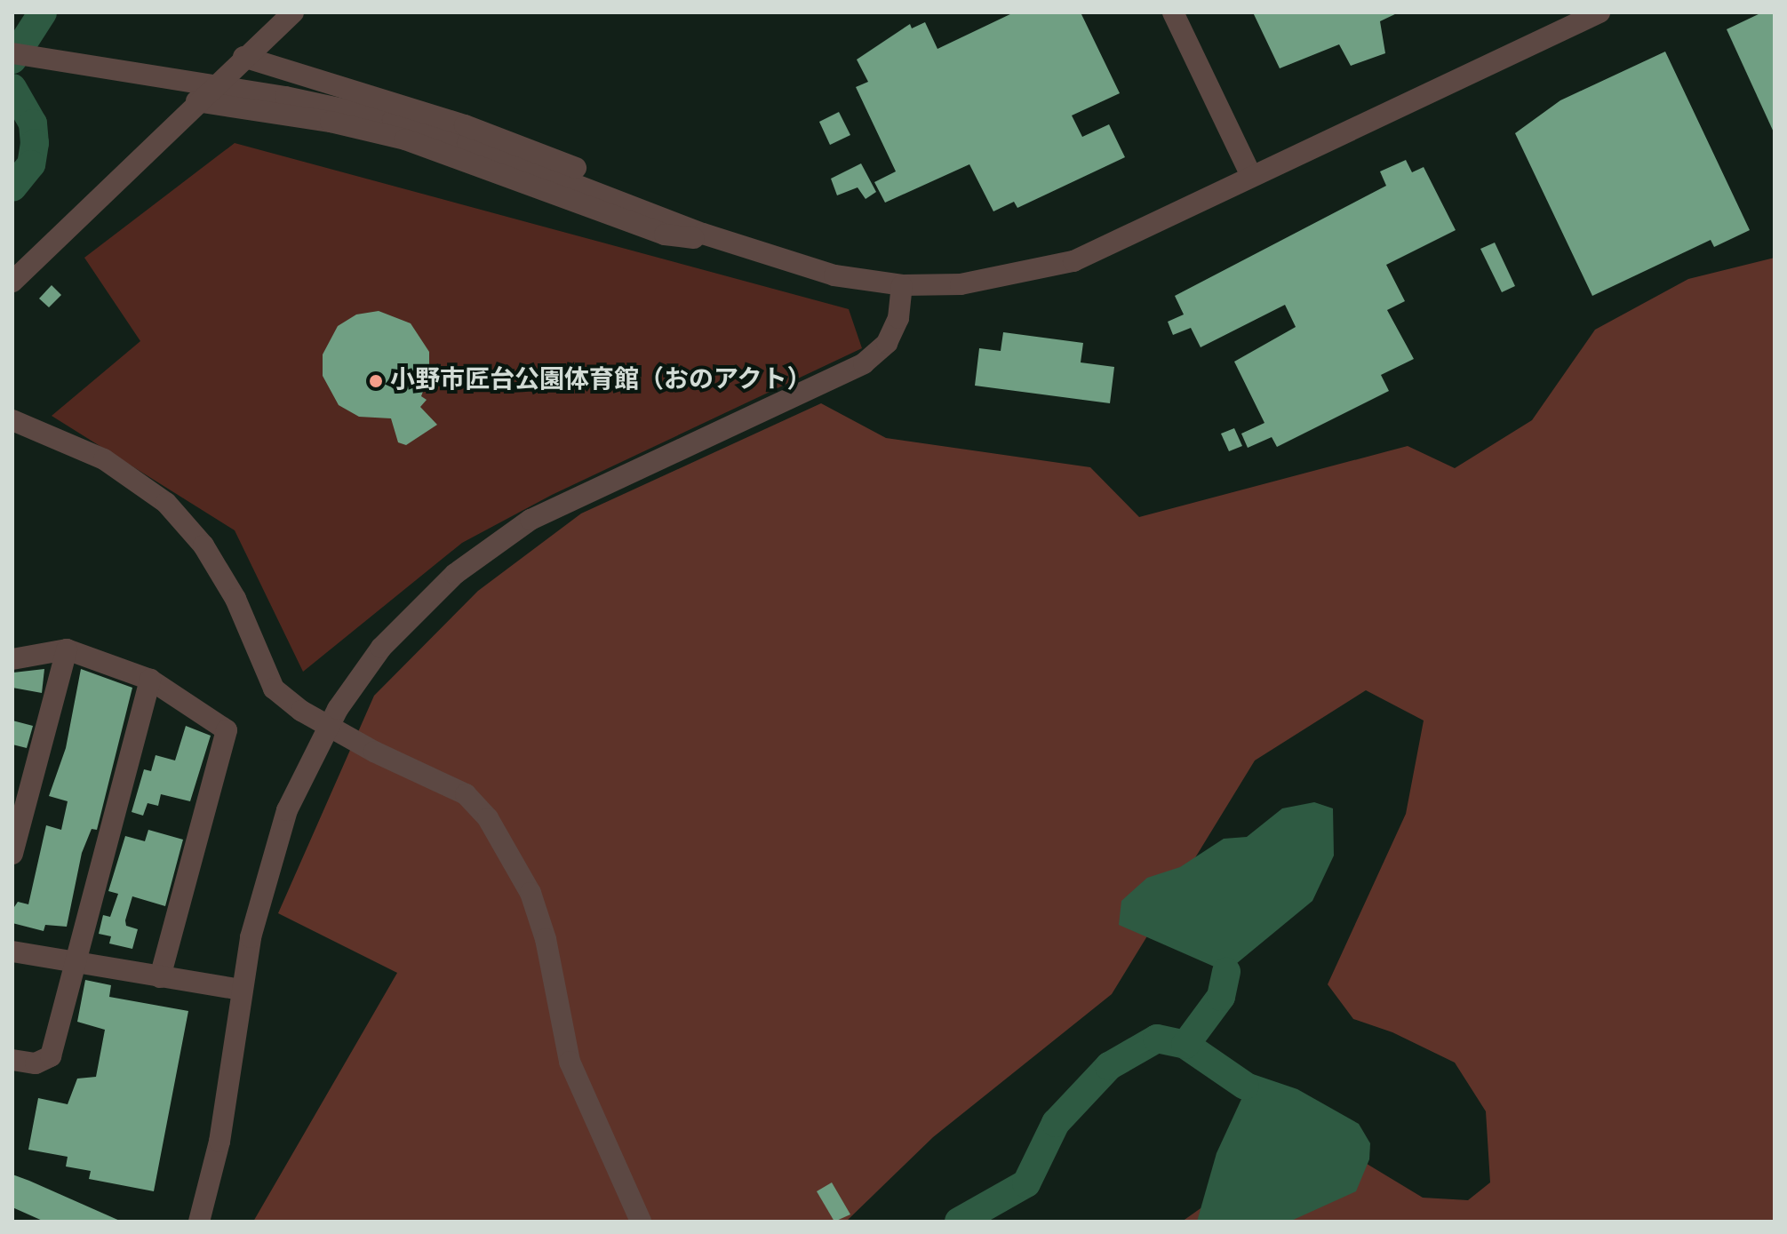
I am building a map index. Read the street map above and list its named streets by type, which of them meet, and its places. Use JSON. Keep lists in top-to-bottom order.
{
  "places": ["小野市匠台公園体育館（おのアクト）"]
}
